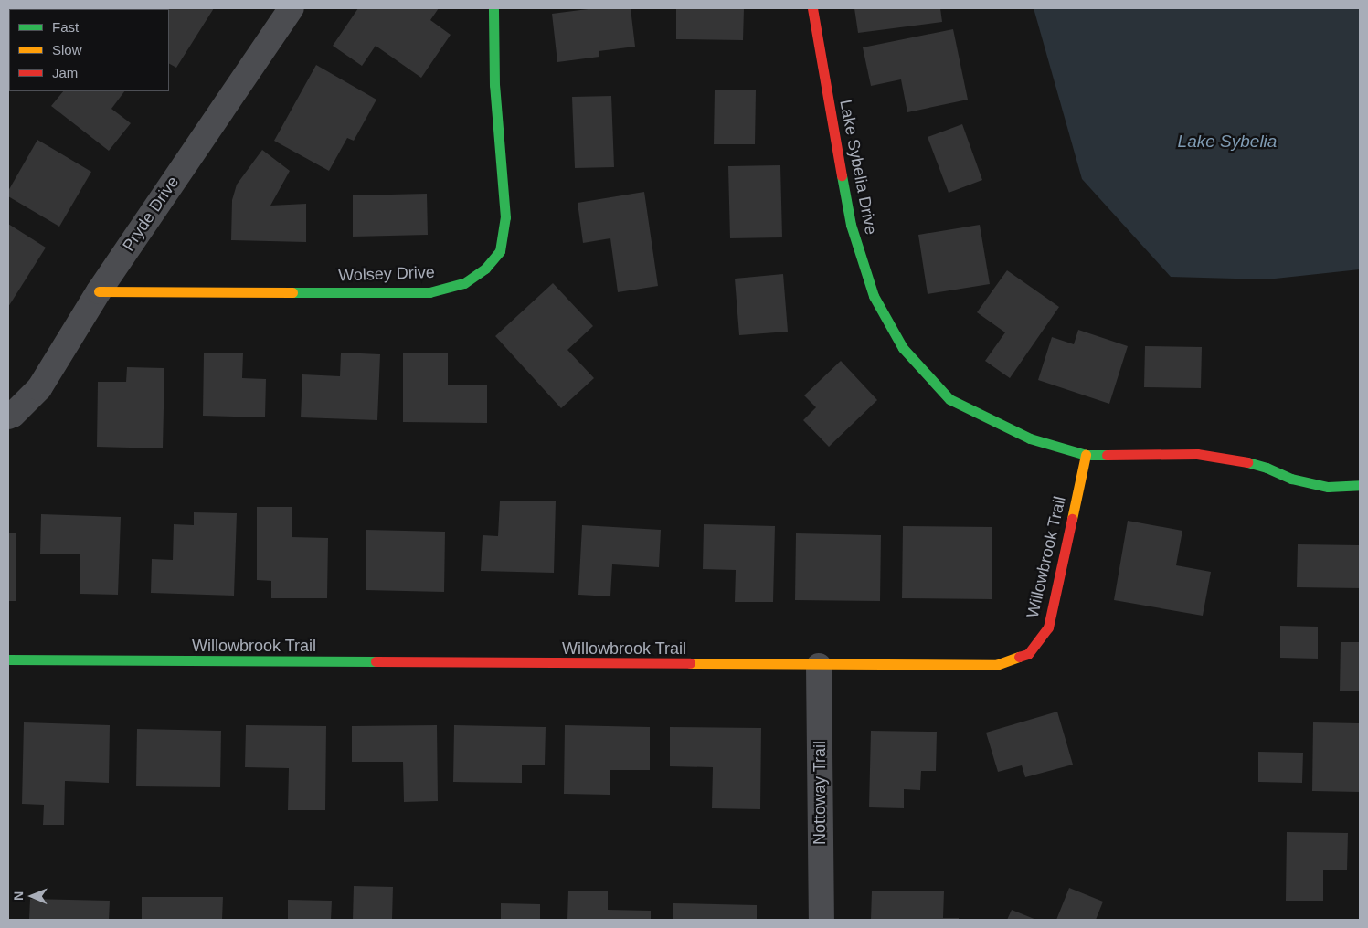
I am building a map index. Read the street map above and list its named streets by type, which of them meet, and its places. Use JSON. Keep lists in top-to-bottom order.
{
  "streets": {
    "street": [
      "Lake Sybelia Drive",
      "Pryde Drive",
      "Wolsey Drive",
      "Willowbrook Trail",
      "Nottoway Trail"
    ]
  },
  "crossings": [
    ["Lake Sybelia Drive", "Willowbrook Trail"],
    ["Pryde Drive", "Wolsey Drive"],
    ["Willowbrook Trail", "Nottoway Trail"]
  ],
  "water": ["Lake Sybelia"],
  "legend": ["Fast", "Slow", "Jam"],
  "north": "left"
}
